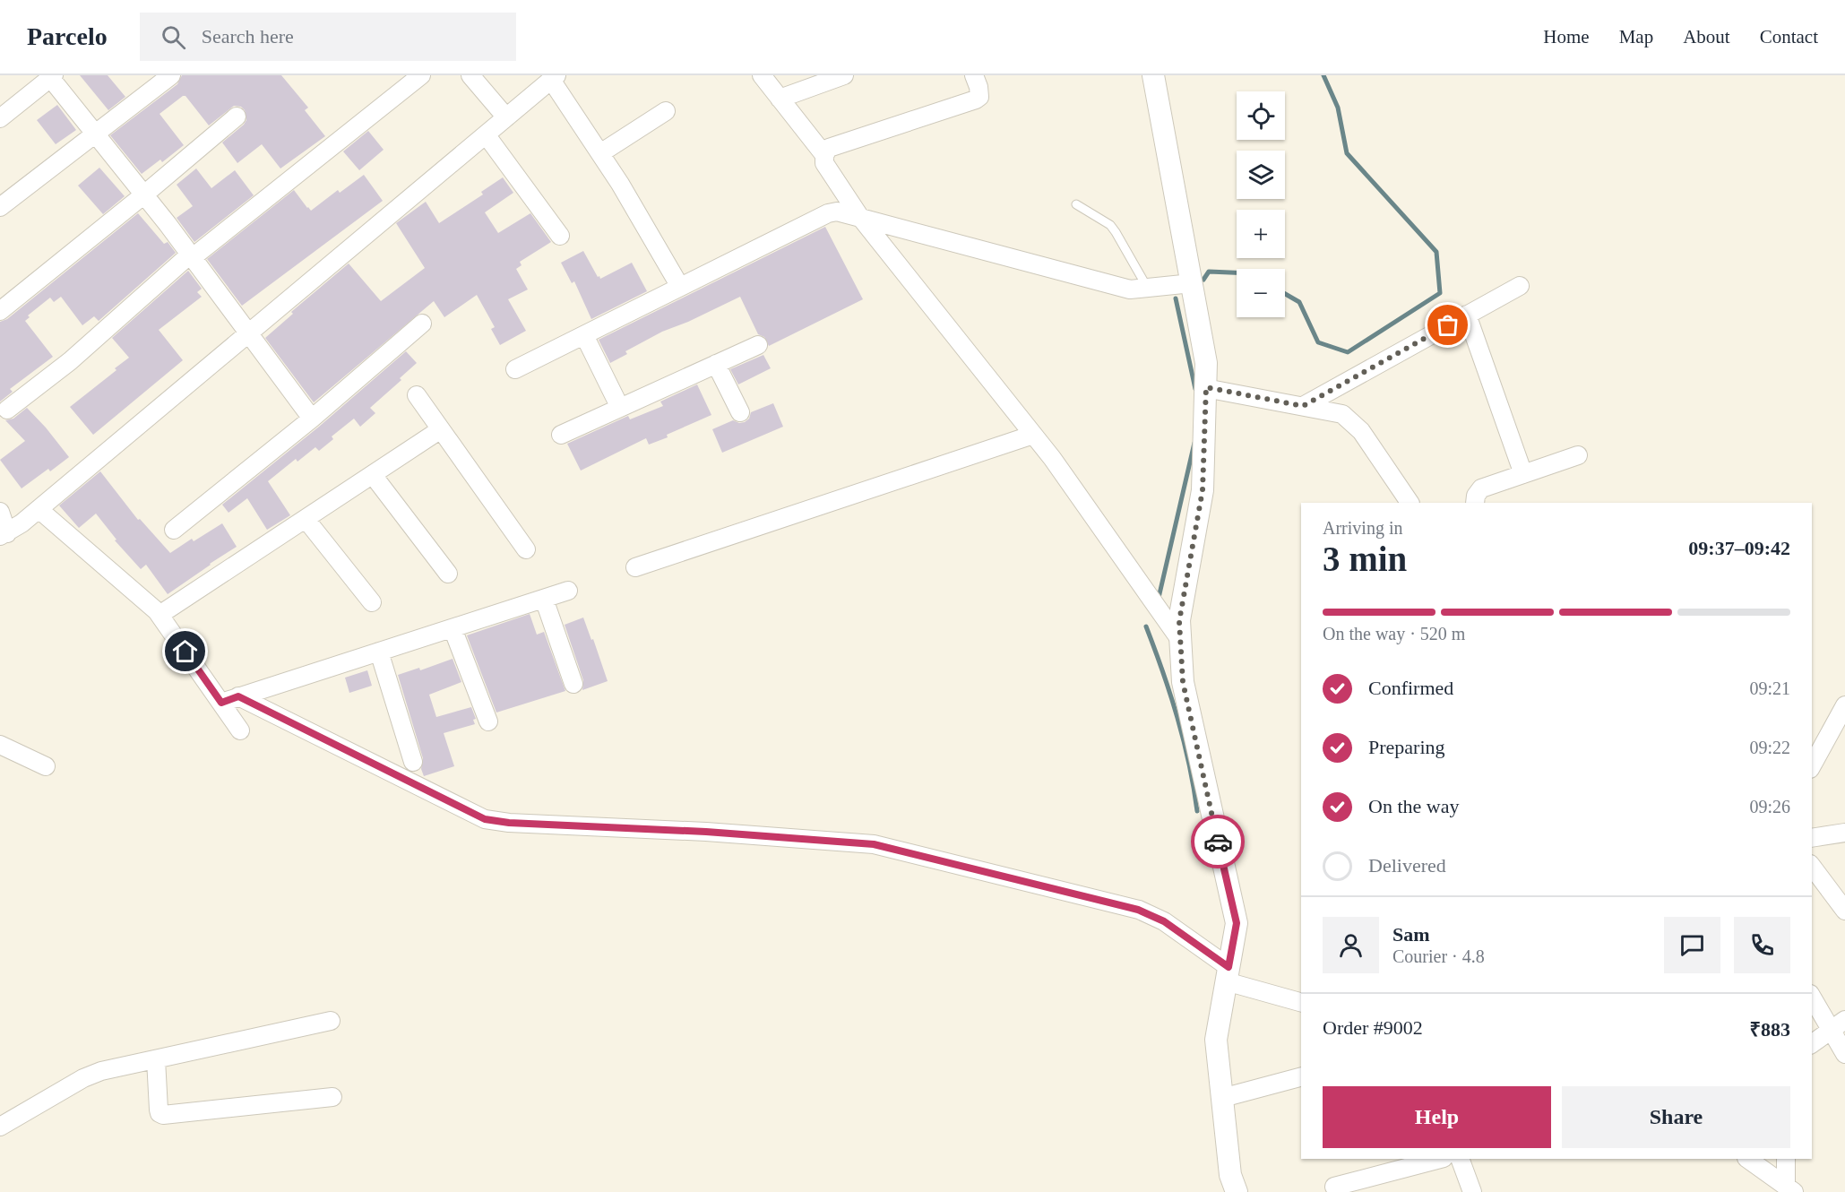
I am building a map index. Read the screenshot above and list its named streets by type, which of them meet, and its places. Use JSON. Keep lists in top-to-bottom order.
{
  "page": {
    "header": "Parcelo",
    "search": "Search here",
    "nav": [
      "Home",
      "Map",
      "About",
      "Contact"
    ],
    "map_buttons": ["+", "−"],
    "heading": ["3 min", "Arriving in", "09:37–09:42"],
    "panel": [
      "Sam",
      "Courier · 4.8",
      "Order #9002",
      "₹883"
    ],
    "bar": "On the way · 520 m",
    "list": [
      ["Confirmed", "09:21"],
      ["Preparing", "09:22"],
      ["On the way", "09:26"],
      "Delivered"
    ],
    "buttons": ["Help", "Share"]
  }
}
